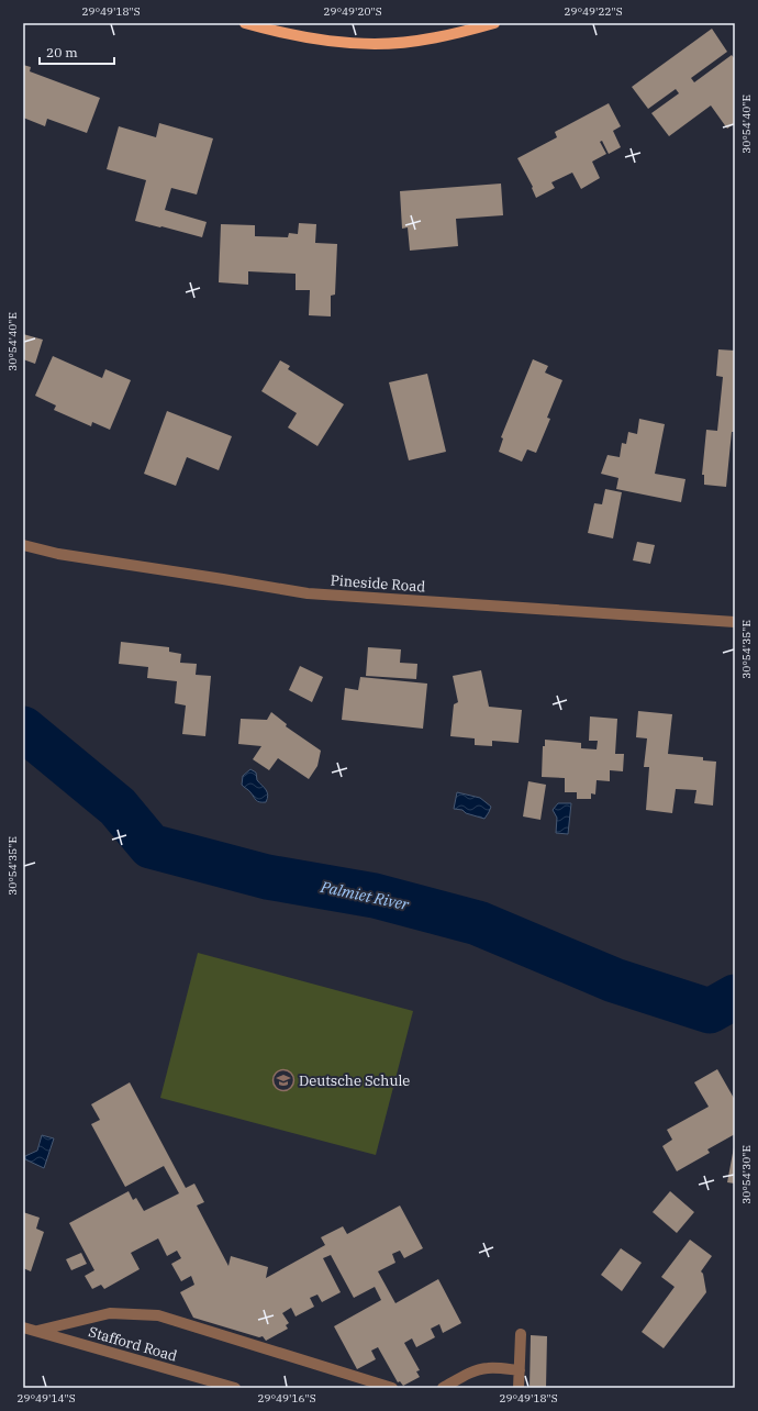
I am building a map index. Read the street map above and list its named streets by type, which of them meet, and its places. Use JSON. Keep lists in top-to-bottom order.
{
  "streets": {
    "street": ["Pineside Road", "Stafford Road"]
  },
  "water": ["Palmiet River"],
  "places": {
    "school or university": ["Deutsche Schule"]
  },
  "scale_bar": "20 m",
  "coordinates": [
    "29°49'18\"S",
    "29°49'20\"S",
    "29°49'22\"S",
    "30°54'40\"E",
    "30°54'35\"E",
    "30°54'30\"E",
    "29°49'14\"S",
    "29°49'16\"S"
  ]
}
